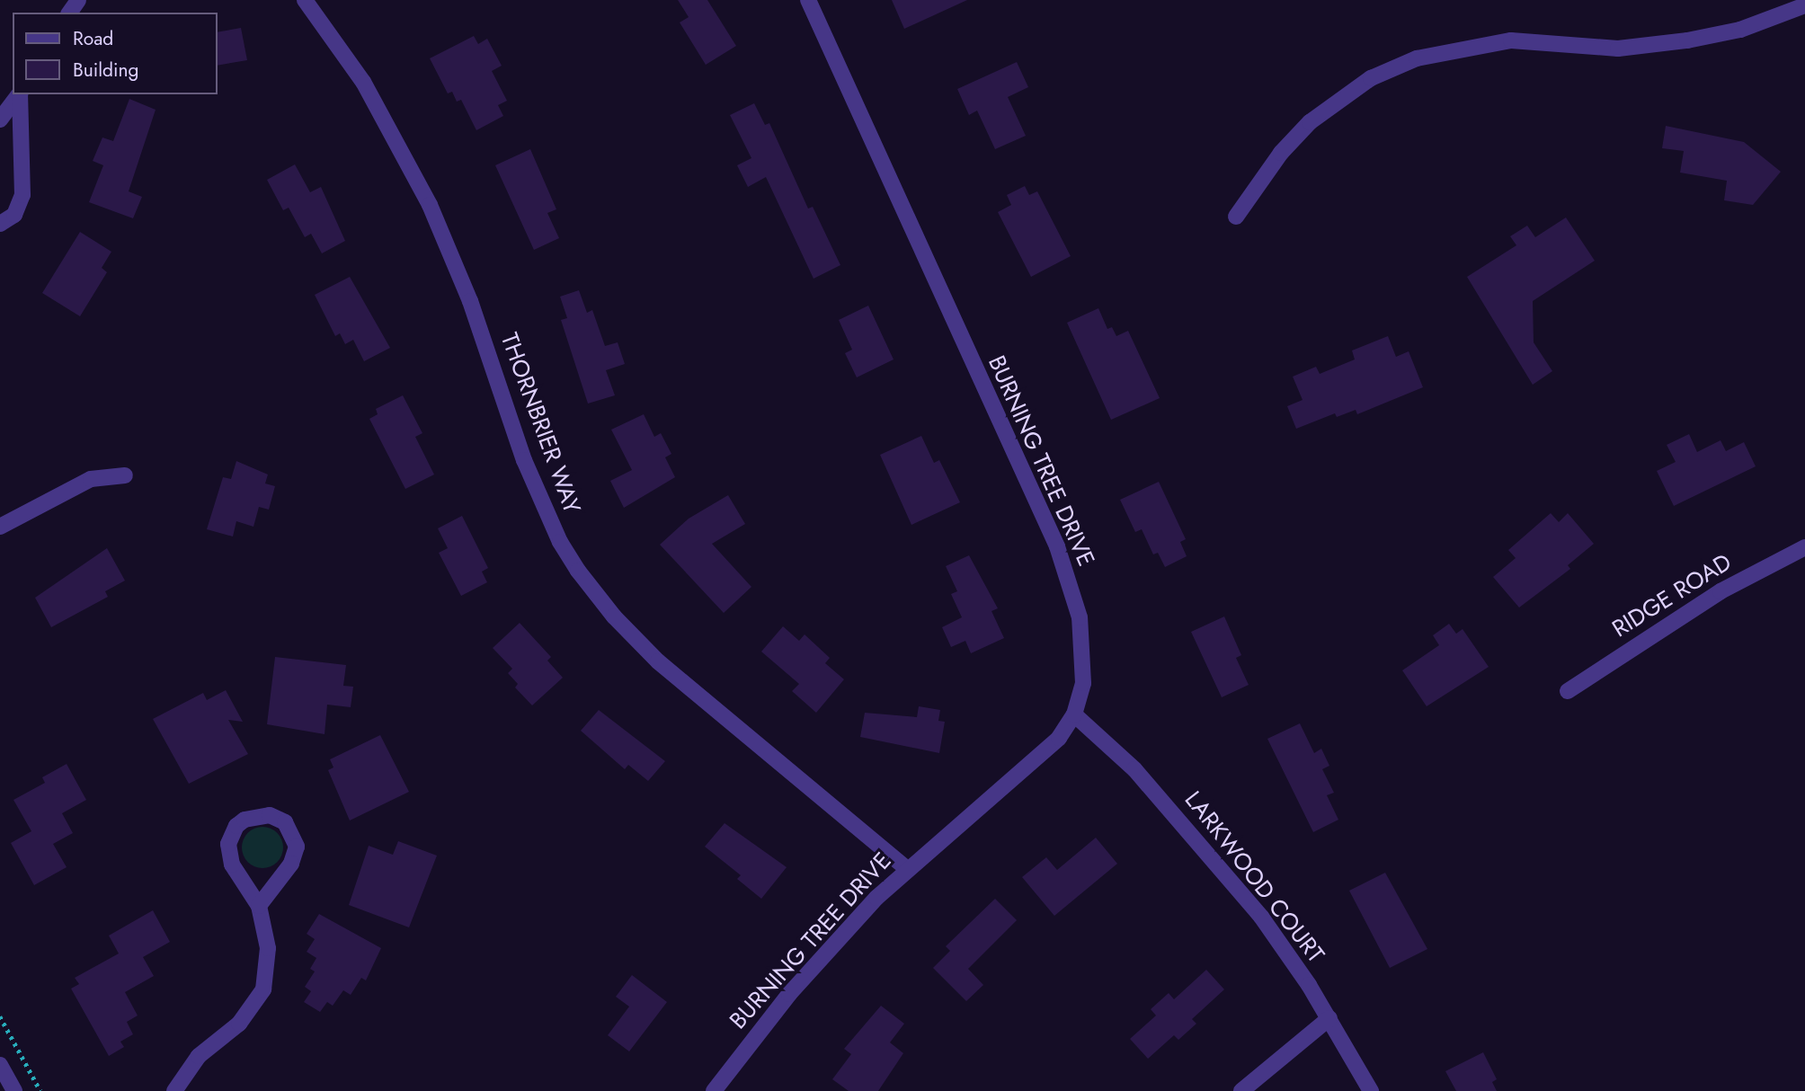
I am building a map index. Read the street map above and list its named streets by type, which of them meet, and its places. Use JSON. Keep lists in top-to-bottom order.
{
  "streets": {
    "street": [
      "THORNBRIER WAY",
      "BURNING TREE DRIVE",
      "RIDGE ROAD",
      "LARKWOOD COURT"
    ]
  },
  "crossings": [
    ["THORNBRIER WAY", "BURNING TREE DRIVE"],
    ["BURNING TREE DRIVE", "LARKWOOD COURT"]
  ],
  "legend": ["Road", "Building"]
}
